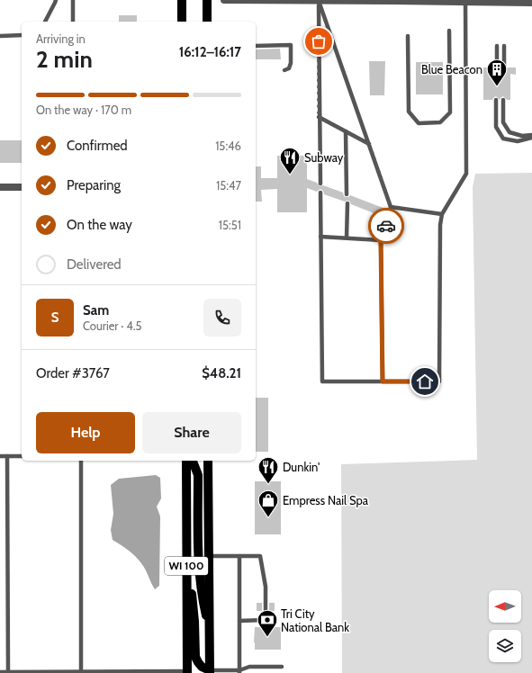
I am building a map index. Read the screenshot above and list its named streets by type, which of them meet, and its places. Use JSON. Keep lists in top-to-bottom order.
{
  "streets": {
    "main road": ["WI 100"]
  },
  "places": {
    "building": ["Blue Beacon"],
    "restaurant": ["Subway", "Dunkin'"],
    "shop": ["Empress Nail Spa"],
    "bank": ["Tri City National Bank"]
  },
  "north": "left",
  "page": {
    "heading": ["2 min", "Arriving in", "16:12–16:17"],
    "panel": [
      "Sam",
      "Courier · 4.5",
      "Order #3767",
      "$48.21"
    ],
    "bar": "On the way · 170 m",
    "list": [
      ["Confirmed", "15:46"],
      ["Preparing", "15:47"],
      ["On the way", "15:51"],
      "Delivered"
    ],
    "round": "S",
    "buttons": ["Help", "Share"]
  }
}
